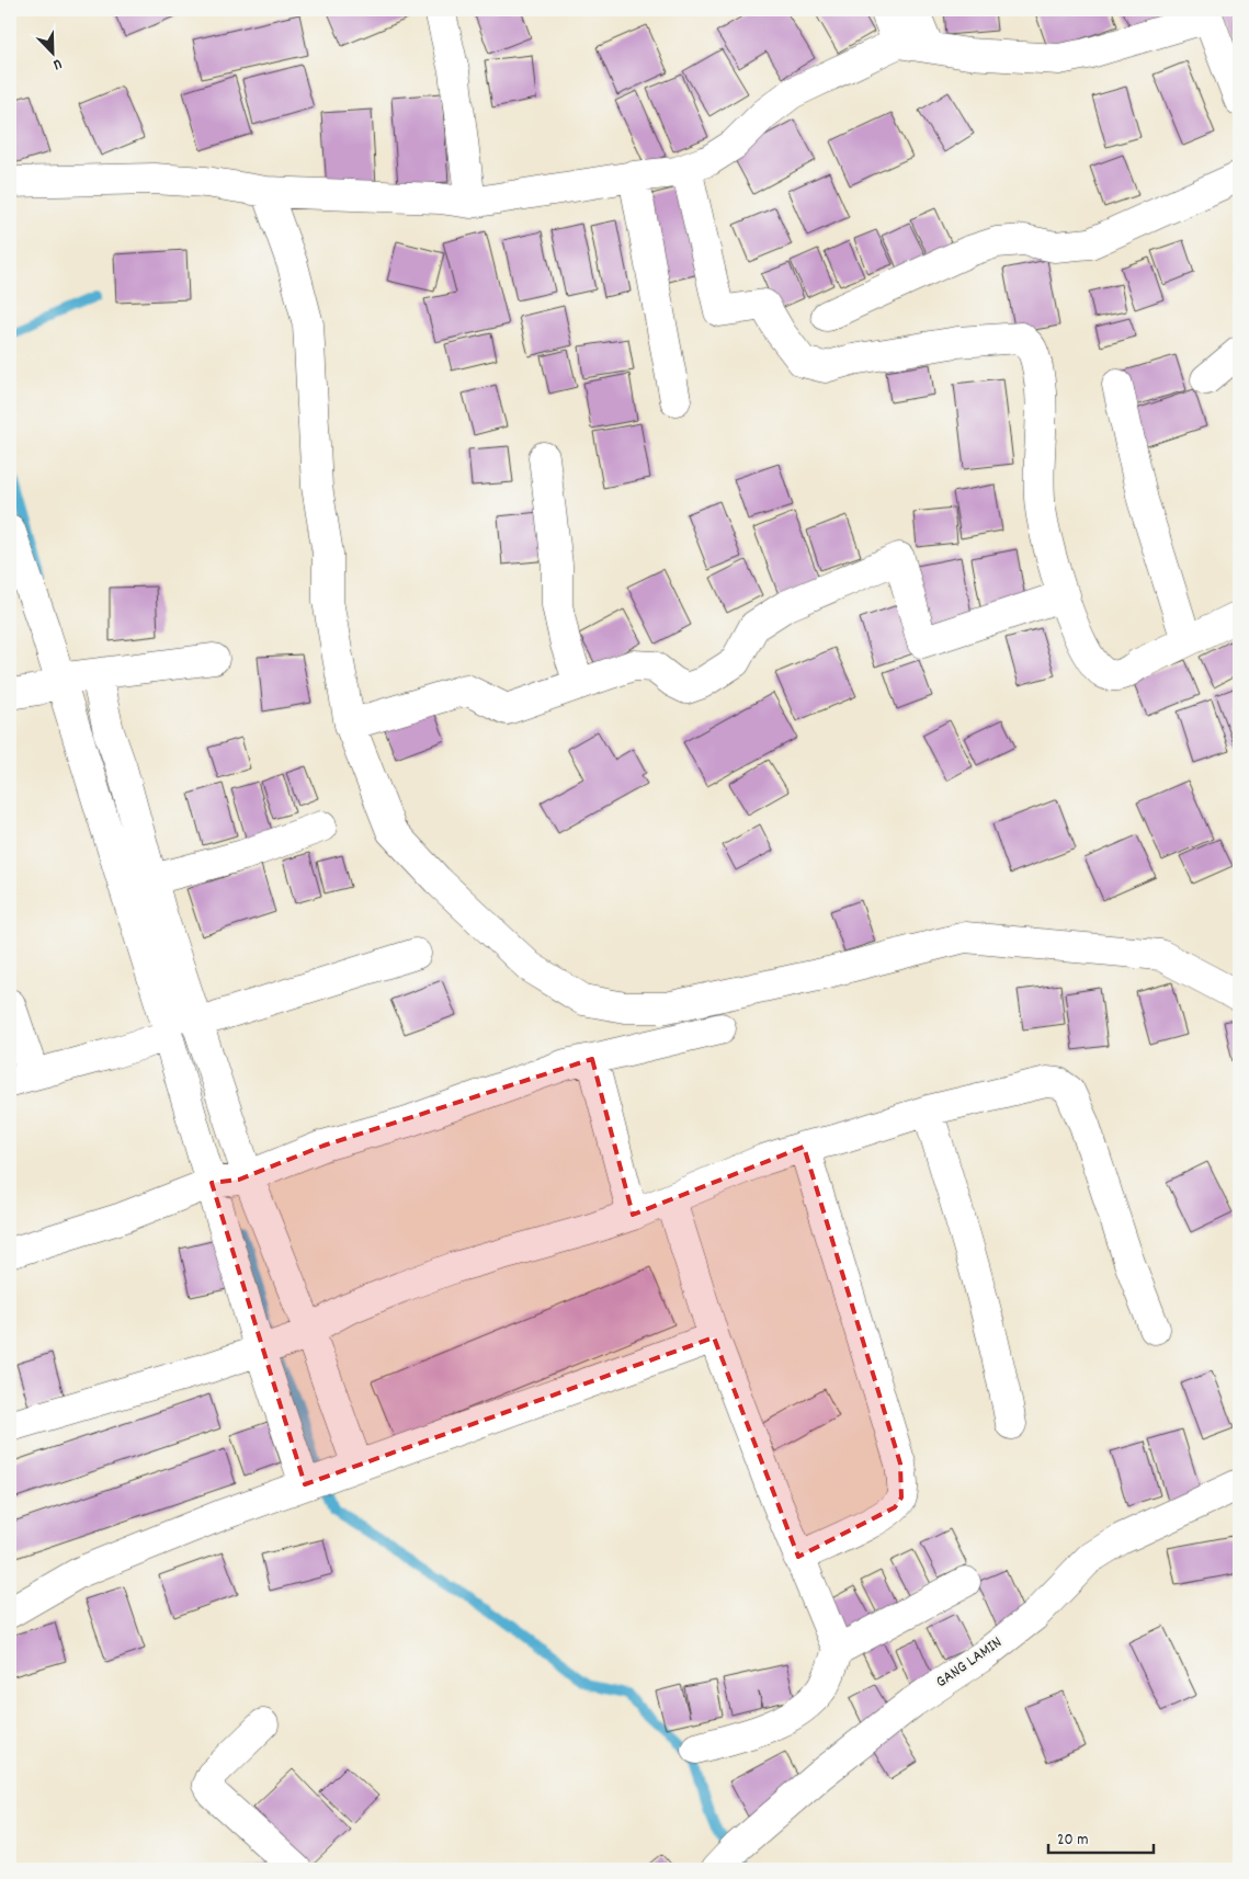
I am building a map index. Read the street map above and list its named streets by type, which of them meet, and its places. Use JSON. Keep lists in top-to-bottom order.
{
  "streets": {
    "street": ["GANG LAMIN"]
  },
  "scale_bar": "20 m",
  "north": "bottom right"
}
